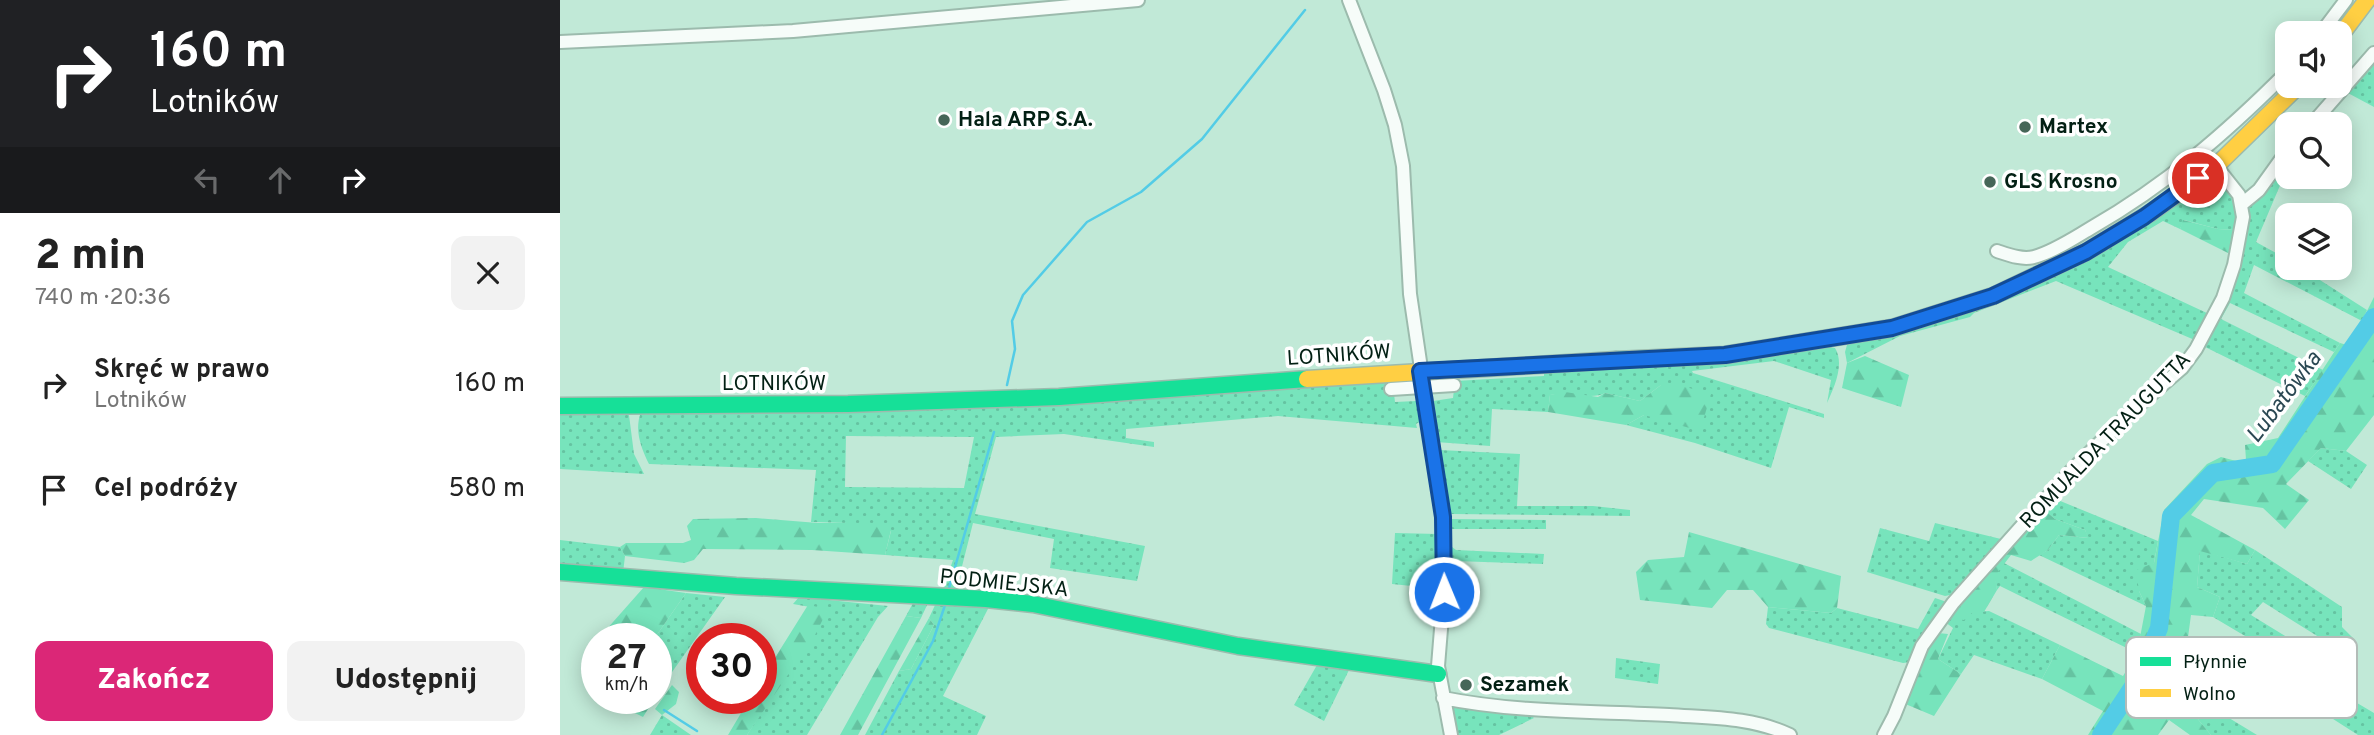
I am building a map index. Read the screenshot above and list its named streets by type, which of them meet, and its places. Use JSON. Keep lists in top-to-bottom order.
{
  "streets": {
    "street": ["LOTNIKÓW", "ROMUALDA TRAUGUTTA", "PODMIEJSKA"]
  },
  "water": ["Lubatówka"],
  "places": [
    "Hala ARP S.A.",
    "Martex",
    "GLS Krosno",
    "Sezamek"
  ],
  "legend": ["Płynnie", "Wolno"],
  "page": {
    "turn": ["160 m", "Lotników"],
    "heading": ["2 min", "740 m · 20:36"],
    "list": [
      {
        "name": "Skręć w prawo",
        "note": "Lotników",
        "value": "160 m"
      },
      {
        "name": "Cel podróży",
        "value": "580 m"
      }
    ],
    "speed": "27 km/h",
    "limit": "30",
    "buttons": ["Zakończ", "Udostępnij"]
  }
}
